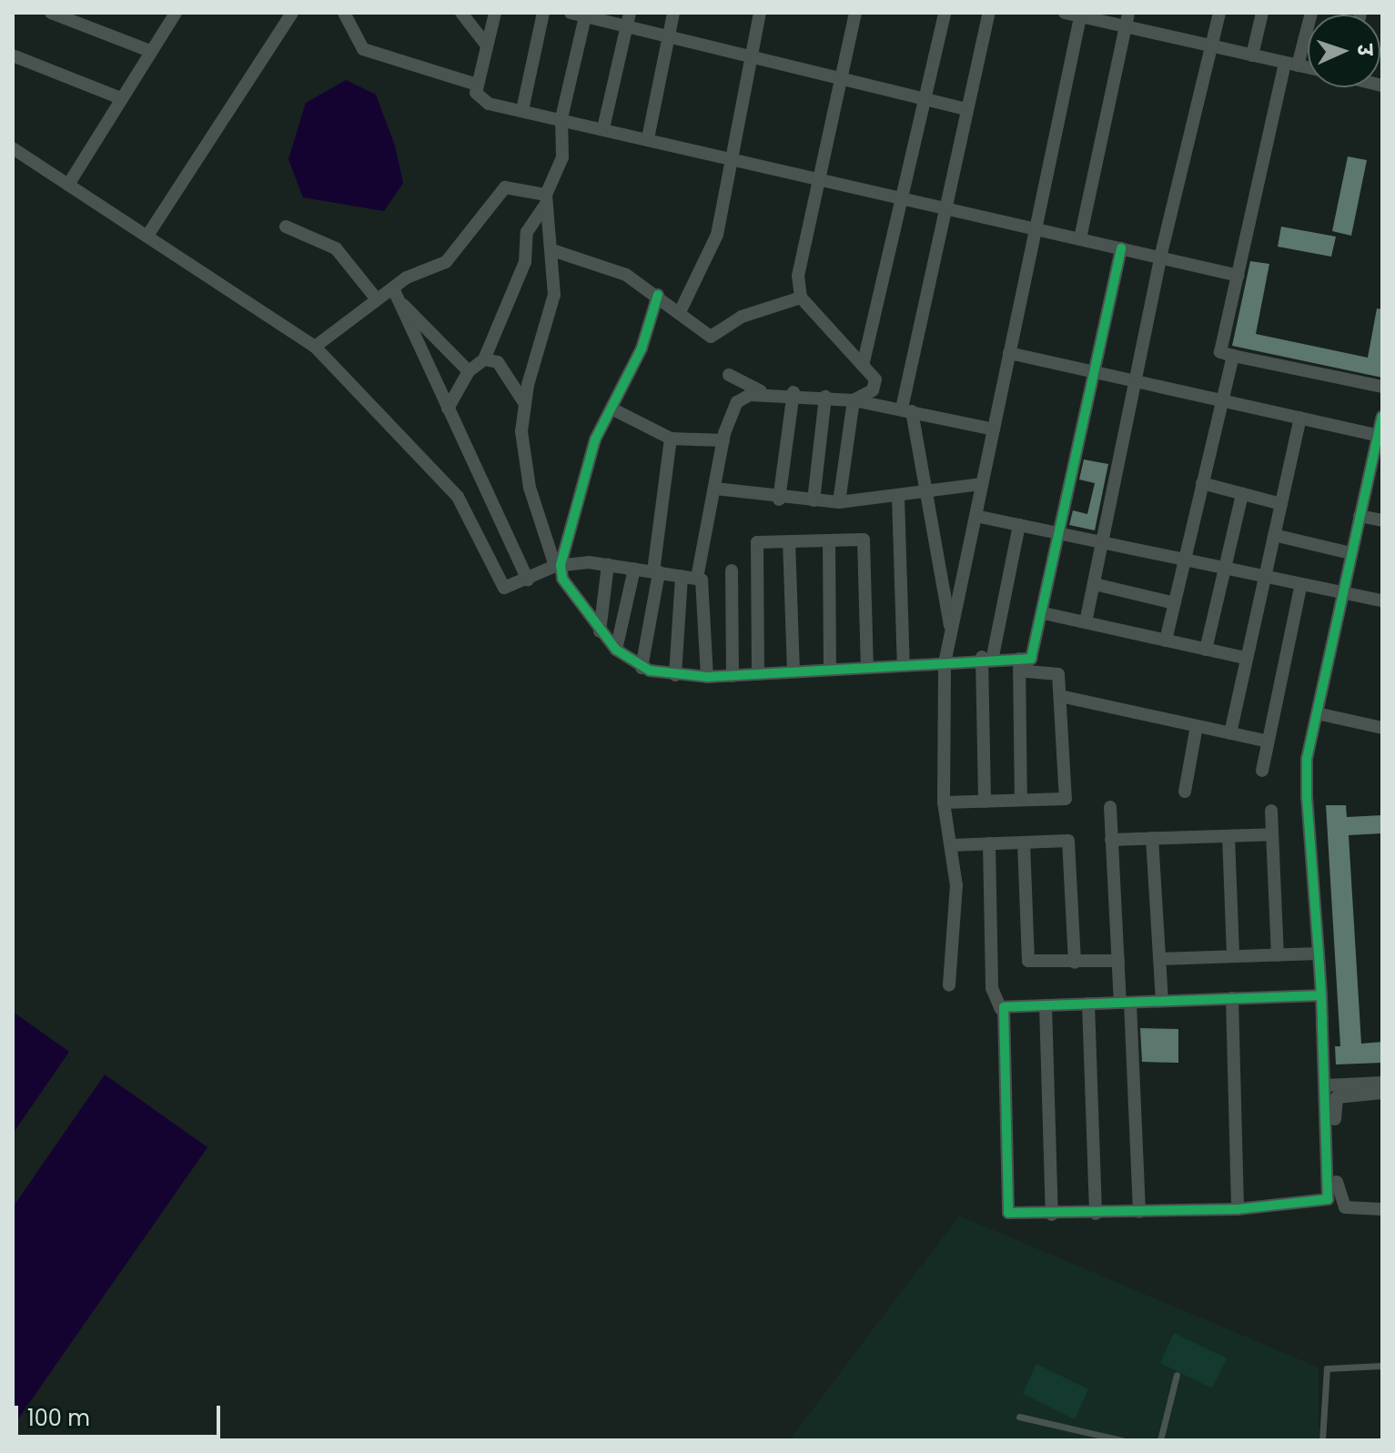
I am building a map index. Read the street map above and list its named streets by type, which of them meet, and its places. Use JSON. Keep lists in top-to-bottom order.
{
  "scale_bar": "100 m",
  "north": "right"
}
